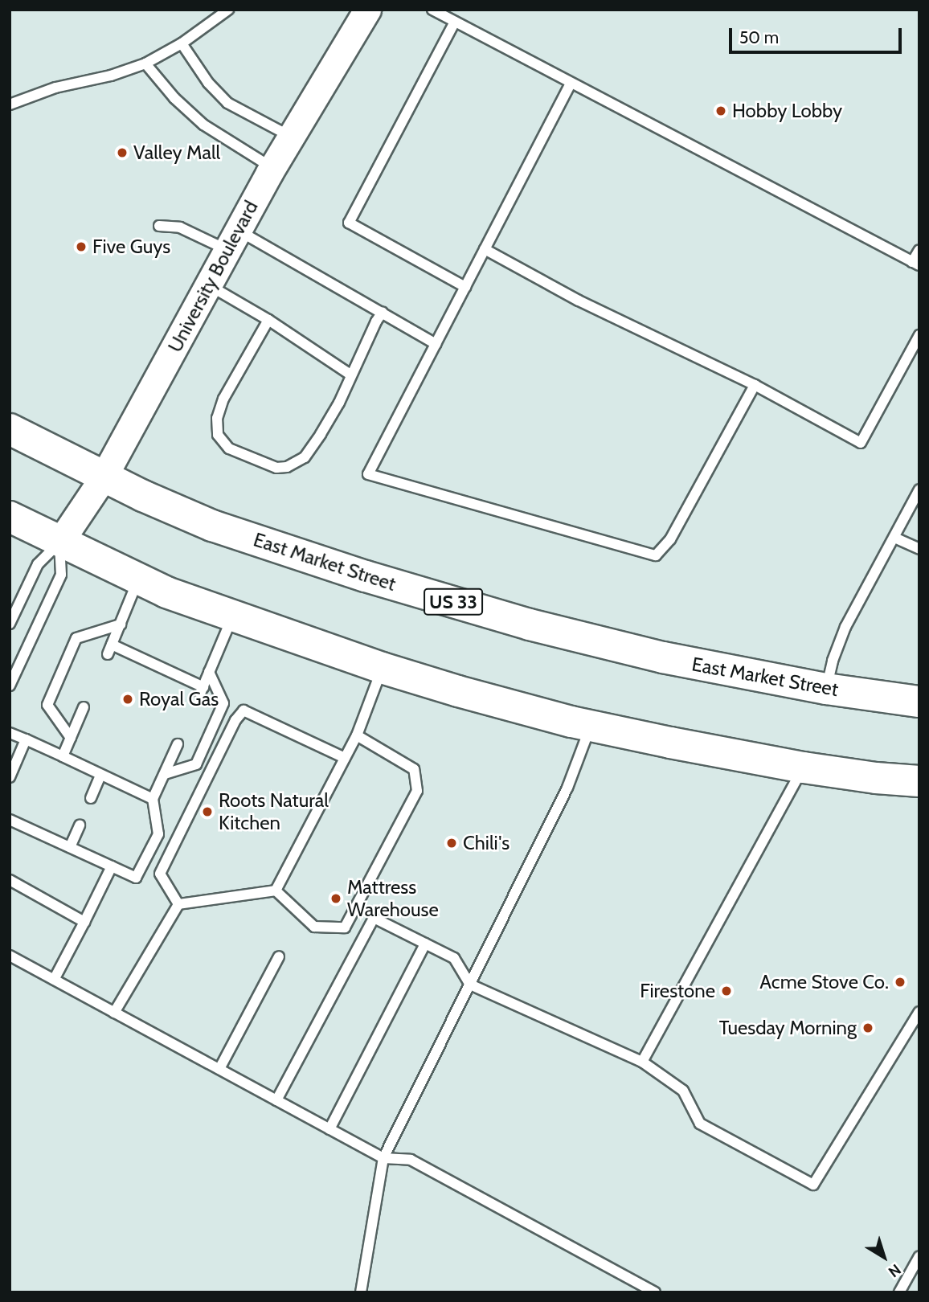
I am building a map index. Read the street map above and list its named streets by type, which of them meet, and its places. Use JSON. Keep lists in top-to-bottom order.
{
  "streets": {
    "highway": ["East Market Street", "US 33"],
    "main road": ["University Boulevard"]
  },
  "crossings": [
    ["University Boulevard", "East Market Street"]
  ],
  "places": [
    "Hobby Lobby",
    "Valley Mall",
    "Five Guys",
    "Royal Gas",
    "Roots Natural Kitchen",
    "Chili's",
    "Mattress Warehouse",
    "Acme Stove Co.",
    "Firestone",
    "Tuesday Morning"
  ],
  "scale_bar": "50 m",
  "north": "bottom right"
}
